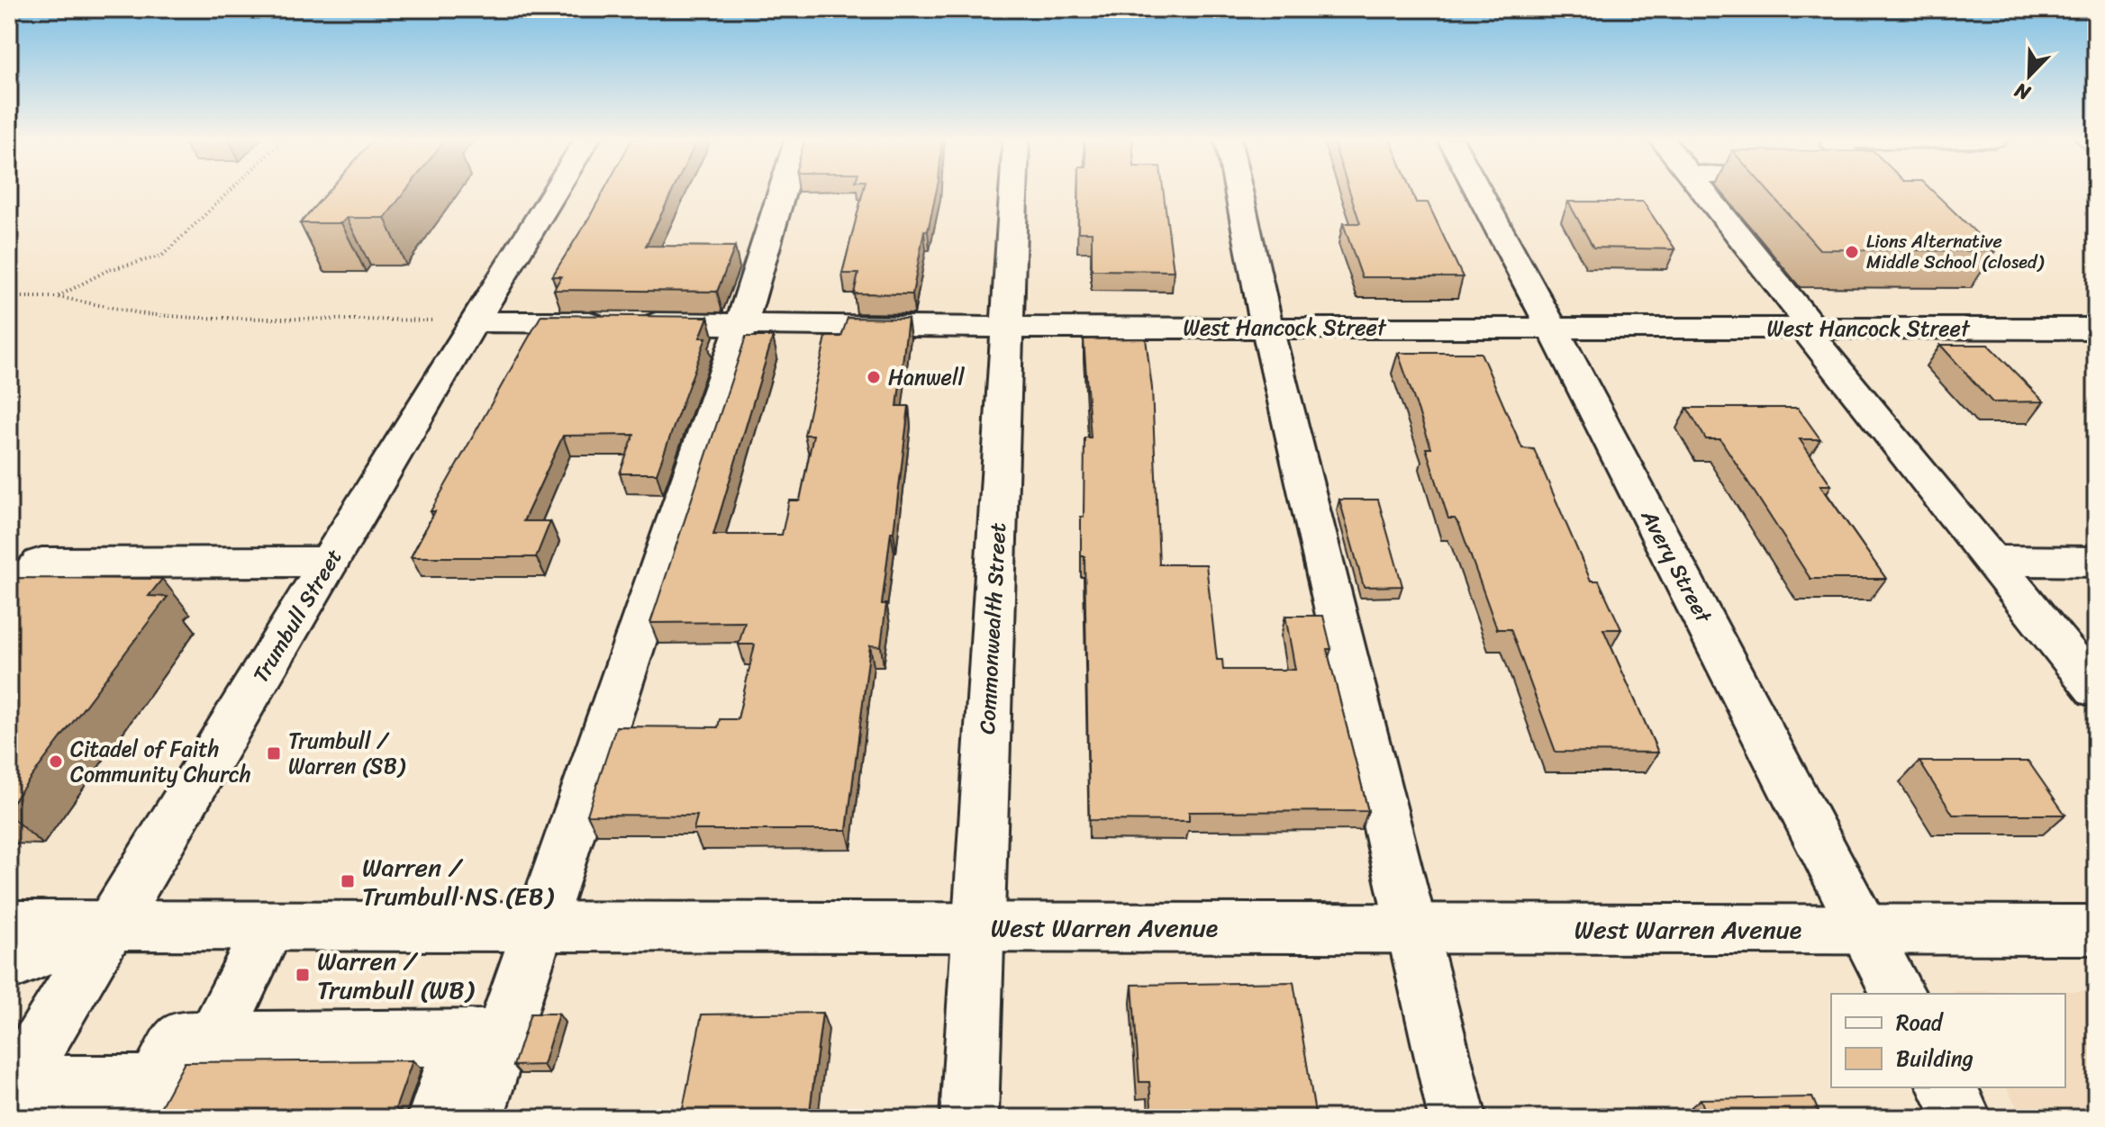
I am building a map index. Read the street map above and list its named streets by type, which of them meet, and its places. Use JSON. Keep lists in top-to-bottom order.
{
  "streets": {
    "street": [
      "West Hancock Street",
      "Avery Street",
      "Trumbull Street",
      "Commonwealth Street",
      "West Warren Avenue"
    ]
  },
  "crossings": [
    ["West Hancock Street", "Avery Street"],
    ["West Hancock Street", "Trumbull Street"],
    ["West Hancock Street", "Commonwealth Street"],
    ["Avery Street", "West Warren Avenue"],
    ["Trumbull Street", "West Warren Avenue"],
    ["Commonwealth Street", "West Warren Avenue"]
  ],
  "places": {
    "other": ["Lions Alternative Middle School (closed)", "Hanwell", "Citadel of Faith Community Church"],
    "transit": ["Trumbull / Warren (SB)", "Warren / Trumbull NS (EB)", "Warren / Trumbull (WB)"]
  },
  "legend": ["Road", "Building"],
  "north": "bottom left"
}
